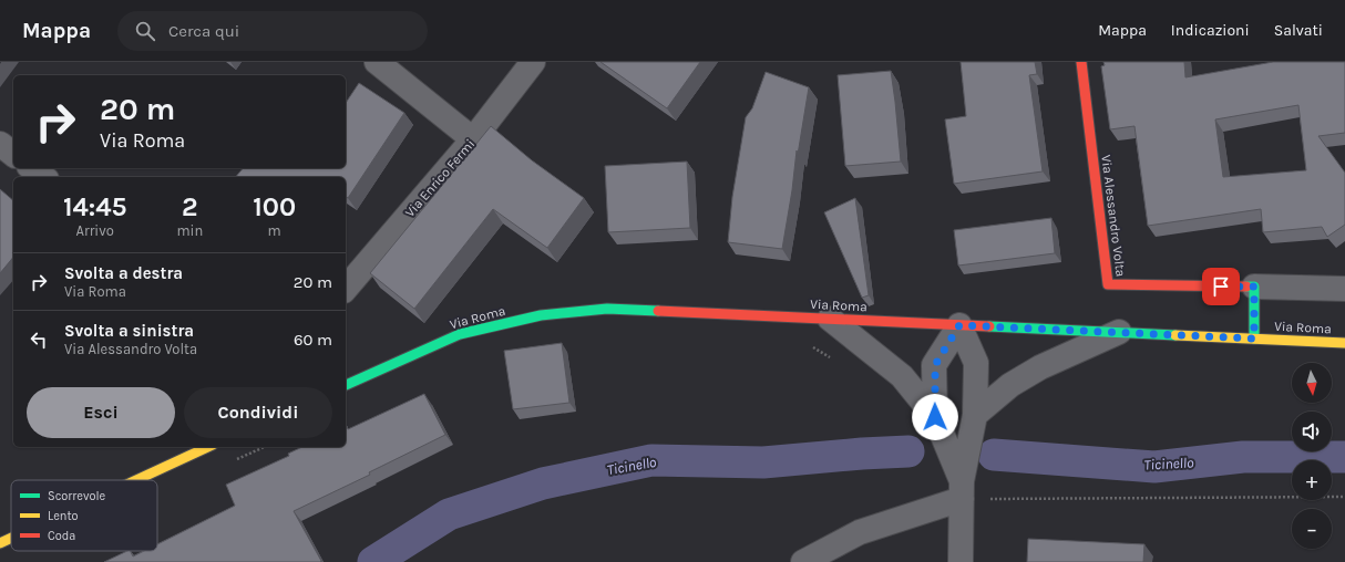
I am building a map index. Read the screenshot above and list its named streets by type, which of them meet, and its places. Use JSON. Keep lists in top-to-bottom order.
{
  "streets": {
    "street": ["Via Enrico Fermi", "Via Alessandro Volta", "Via Roma"]
  },
  "water": ["Ticinello"],
  "legend": ["Scorrevole", "Lento", "Coda"],
  "north": "bottom",
  "page": {
    "header": "Mappa",
    "search": "Cerca qui",
    "nav": ["Mappa", "Indicazioni", "Salvati"],
    "turn": ["20 m", "Via Roma"],
    "eta": [
      "14:45",
      "Arrivo",
      "2",
      "min",
      "100",
      "m"
    ],
    "list": [
      {
        "name": "Svolta a destra",
        "note": "Via Roma",
        "value": "20 m"
      },
      {
        "name": "Svolta a sinistra",
        "note": "Via Alessandro Volta",
        "value": "60 m"
      }
    ],
    "map_buttons": ["+", "−"],
    "buttons": ["Esci", "Condividi"]
  }
}
